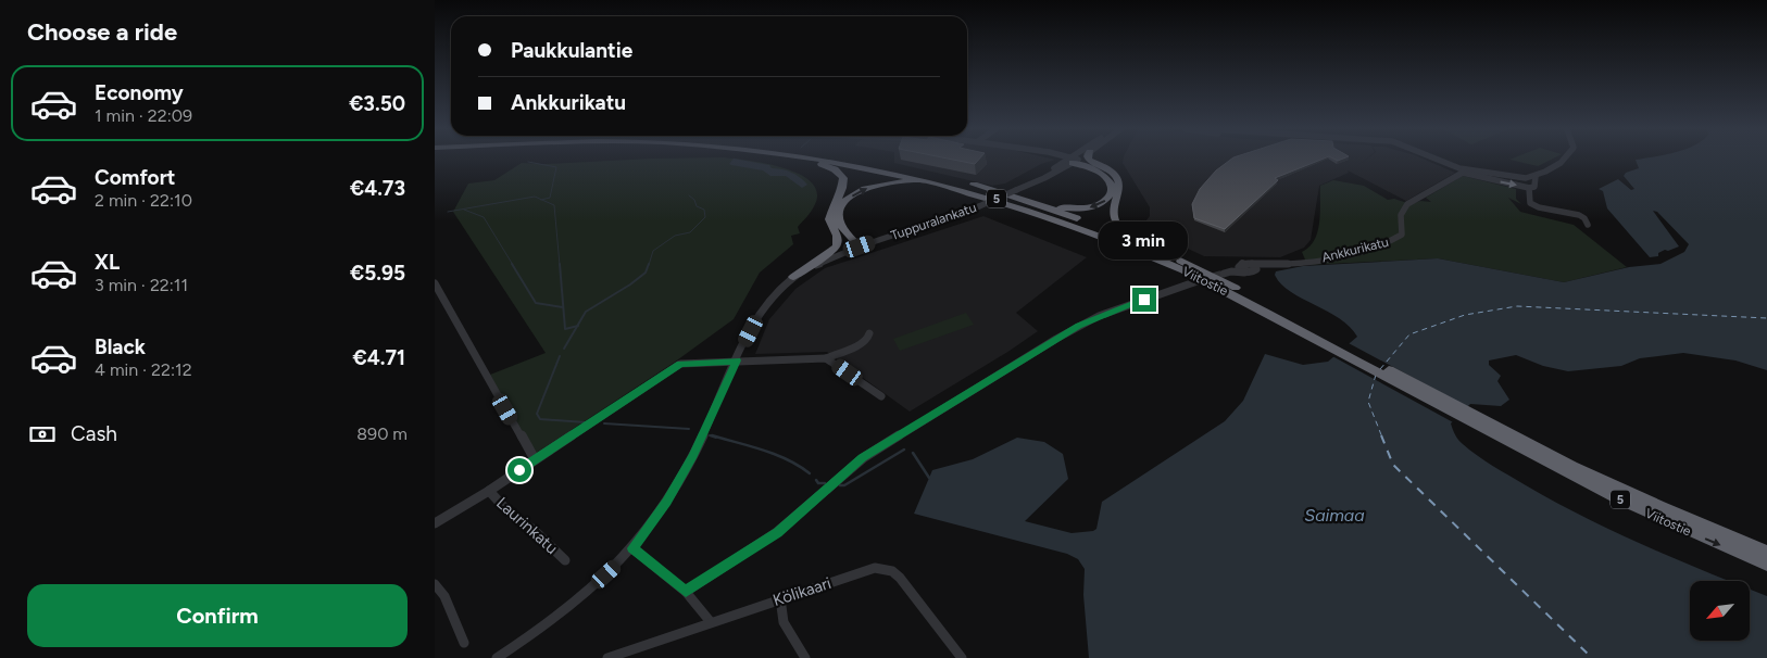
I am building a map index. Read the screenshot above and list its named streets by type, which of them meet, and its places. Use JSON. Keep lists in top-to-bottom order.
{
  "streets": {
    "highway": ["5", "Viitostie"],
    "street": [
      "Tuppuralankatu",
      "Ankkurikatu",
      "Laurinkatu",
      "Kölikaari"
    ]
  },
  "water": ["Saimaa"],
  "north": "bottom left",
  "page": {
    "heading": "Choose a ride",
    "banner": ["Paukkulantie", "Ankkurikatu"],
    "list": [
      {
        "name": "Economy",
        "note": "1 min · 22:09",
        "value": "€3.50"
      },
      {
        "name": "Comfort",
        "note": "2 min · 22:10",
        "value": "€4.73"
      },
      {
        "name": "XL",
        "note": "3 min · 22:11",
        "value": "€5.95"
      },
      {
        "name": "Black",
        "note": "4 min · 22:12",
        "value": "€4.71"
      }
    ],
    "bubble": "3 min",
    "pay": ["Cash", "890 m"],
    "buttons": "Confirm"
  }
}
